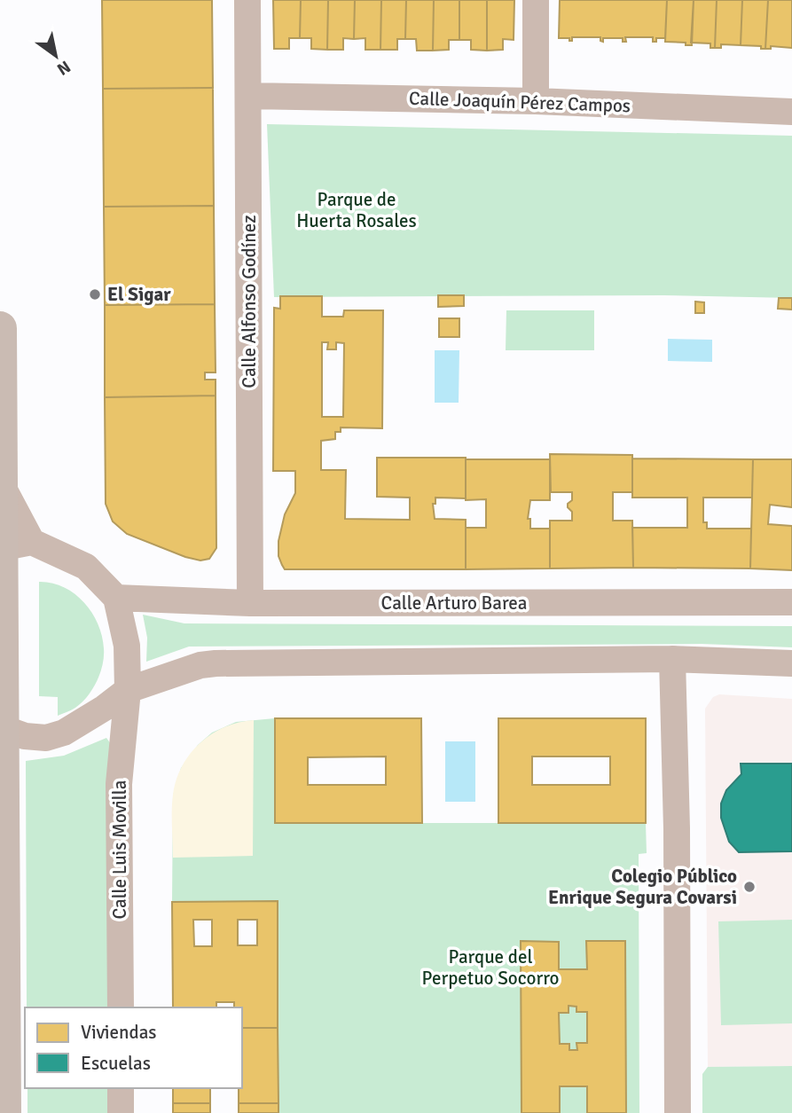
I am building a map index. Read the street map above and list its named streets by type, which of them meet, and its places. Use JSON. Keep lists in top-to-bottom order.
{
  "streets": {
    "street": [
      "Calle Joaquín Pérez Campos",
      "Calle Alfonso Godínez",
      "Calle Arturo Barea",
      "Calle Luis Movilla"
    ]
  },
  "crossings": [
    ["Calle Joaquín Pérez Campos", "Calle Alfonso Godínez"],
    ["Calle Alfonso Godínez", "Calle Arturo Barea"]
  ],
  "parks": ["Parque de Huerta Rosales", "Parque del Perpetuo Socorro"],
  "places": ["El Sigar", "Colegio Público Enrique Segura Covarsi"],
  "legend": ["Viviendas", "Escuelas"],
  "north": "bottom right"
}
